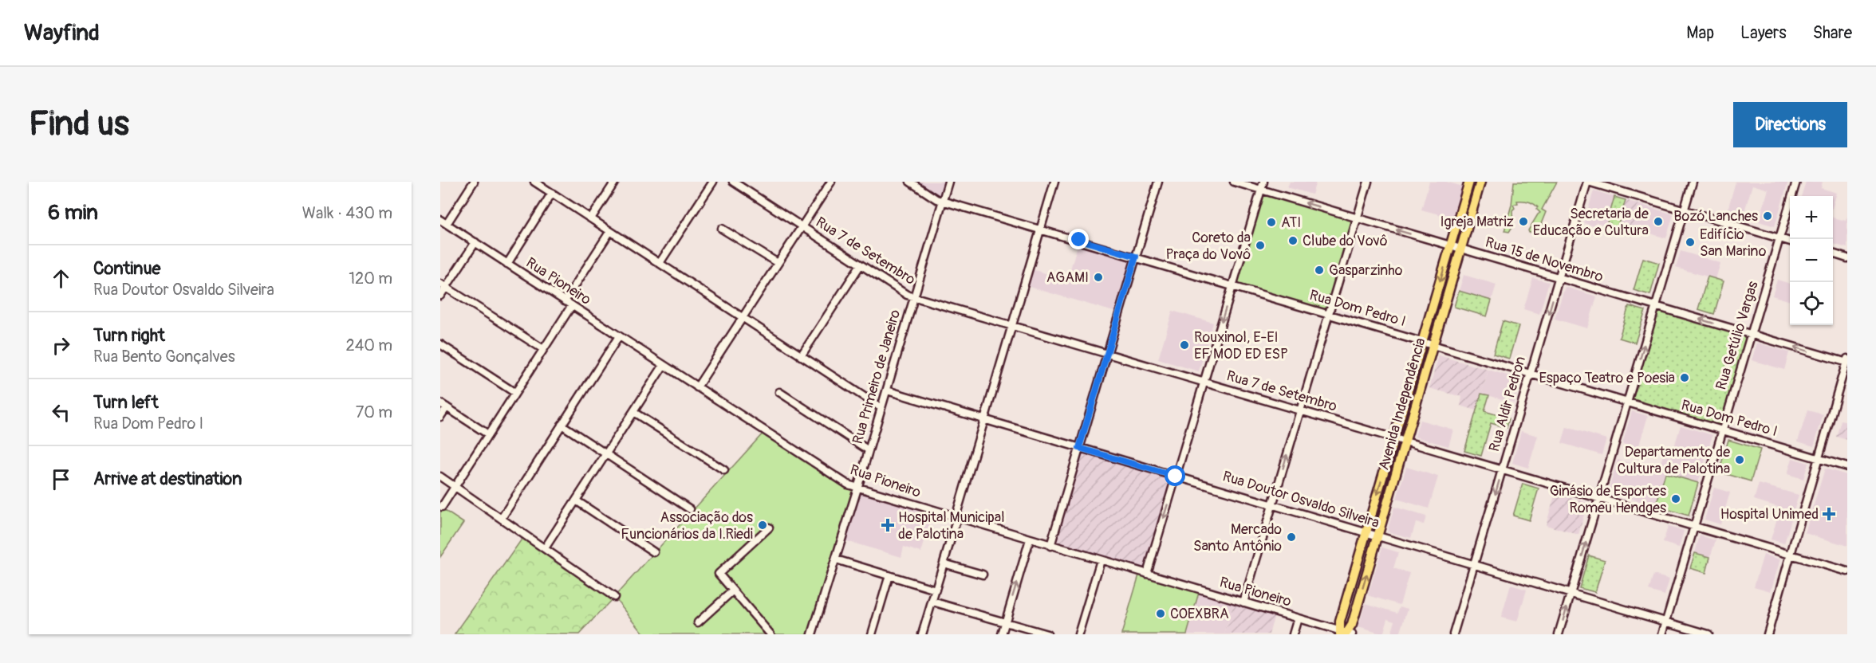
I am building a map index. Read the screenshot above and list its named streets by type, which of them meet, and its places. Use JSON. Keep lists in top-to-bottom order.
{
  "streets": {
    "main road": ["Avenida Independência"],
    "street": [
      "Rua 7 de Setembro",
      "Rua 15 de Novembro",
      "Rua Pioneiro",
      "Rua Dom Pedro I",
      "Rua Getúlio Vargas",
      "Rua Primeiro de Janeiro",
      "Rua Aldir Pedron",
      "Rua Doutor Osvaldo Silveira"
    ]
  },
  "crossings": [
    ["Rua 7 de Setembro", "Rua Getúlio Vargas"],
    ["Rua 7 de Setembro", "Rua Primeiro de Janeiro"],
    ["Rua 7 de Setembro", "Avenida Independência"],
    ["Rua 7 de Setembro", "Rua Aldir Pedron"],
    ["Rua 15 de Novembro", "Rua Getúlio Vargas"],
    ["Rua 15 de Novembro", "Avenida Independência"],
    ["Rua 15 de Novembro", "Rua Aldir Pedron"],
    ["Rua Pioneiro", "Rua Primeiro de Janeiro"],
    ["Rua Pioneiro", "Avenida Independência"],
    ["Rua Dom Pedro I", "Rua Getúlio Vargas"],
    ["Rua Dom Pedro I", "Rua Primeiro de Janeiro"],
    ["Rua Dom Pedro I", "Avenida Independência"],
    ["Rua Dom Pedro I", "Rua Aldir Pedron"],
    ["Rua Getúlio Vargas", "Rua Doutor Osvaldo Silveira"],
    ["Rua Primeiro de Janeiro", "Rua Doutor Osvaldo Silveira"],
    ["Avenida Independência", "Rua Doutor Osvaldo Silveira"],
    ["Rua Aldir Pedron", "Rua Doutor Osvaldo Silveira"]
  ],
  "one_way": ["Rua 15 de Novembro", "Rua Aldir Pedron"],
  "places": {
    "other": [
      "Bozó Lanches",
      "Igreja Matriz",
      "Secretaria de Educação e Cultura",
      "ATI",
      "Clube do Vovô",
      "Edifício San Marino",
      "Coreto da Praça do Vovô",
      "Gasparzinho",
      "AGAMI",
      "Rouxinol, E-EI EF MOD ED ESP",
      "Espaço Teatro e Poesia",
      "Departamento de Cultura de Palotina",
      "Ginásio de Esportes Romeu Hendges",
      "Associação dos Funcionários da I.Riedi",
      "Mercado Santo Antônio",
      "COEXBRA"
    ],
    "health": ["Hospital Unimed", "Hospital Municipal de Palotina"]
  },
  "page": {
    "header": "Wayfind",
    "nav": ["Map", "Layers", "Share"],
    "buttons": "Directions",
    "title": "Find us",
    "heading": ["6 min", "Walk · 430 m"],
    "map_buttons": ["+", "−"],
    "list": [
      ["Continue", "Rua Doutor Osvaldo Silveira", "120 m"],
      ["Turn right", "Rua Bento Gonçalves", "240 m"],
      ["Turn left", "Rua Dom Pedro I", "70 m"],
      "Arrive at destination"
    ]
  }
}
